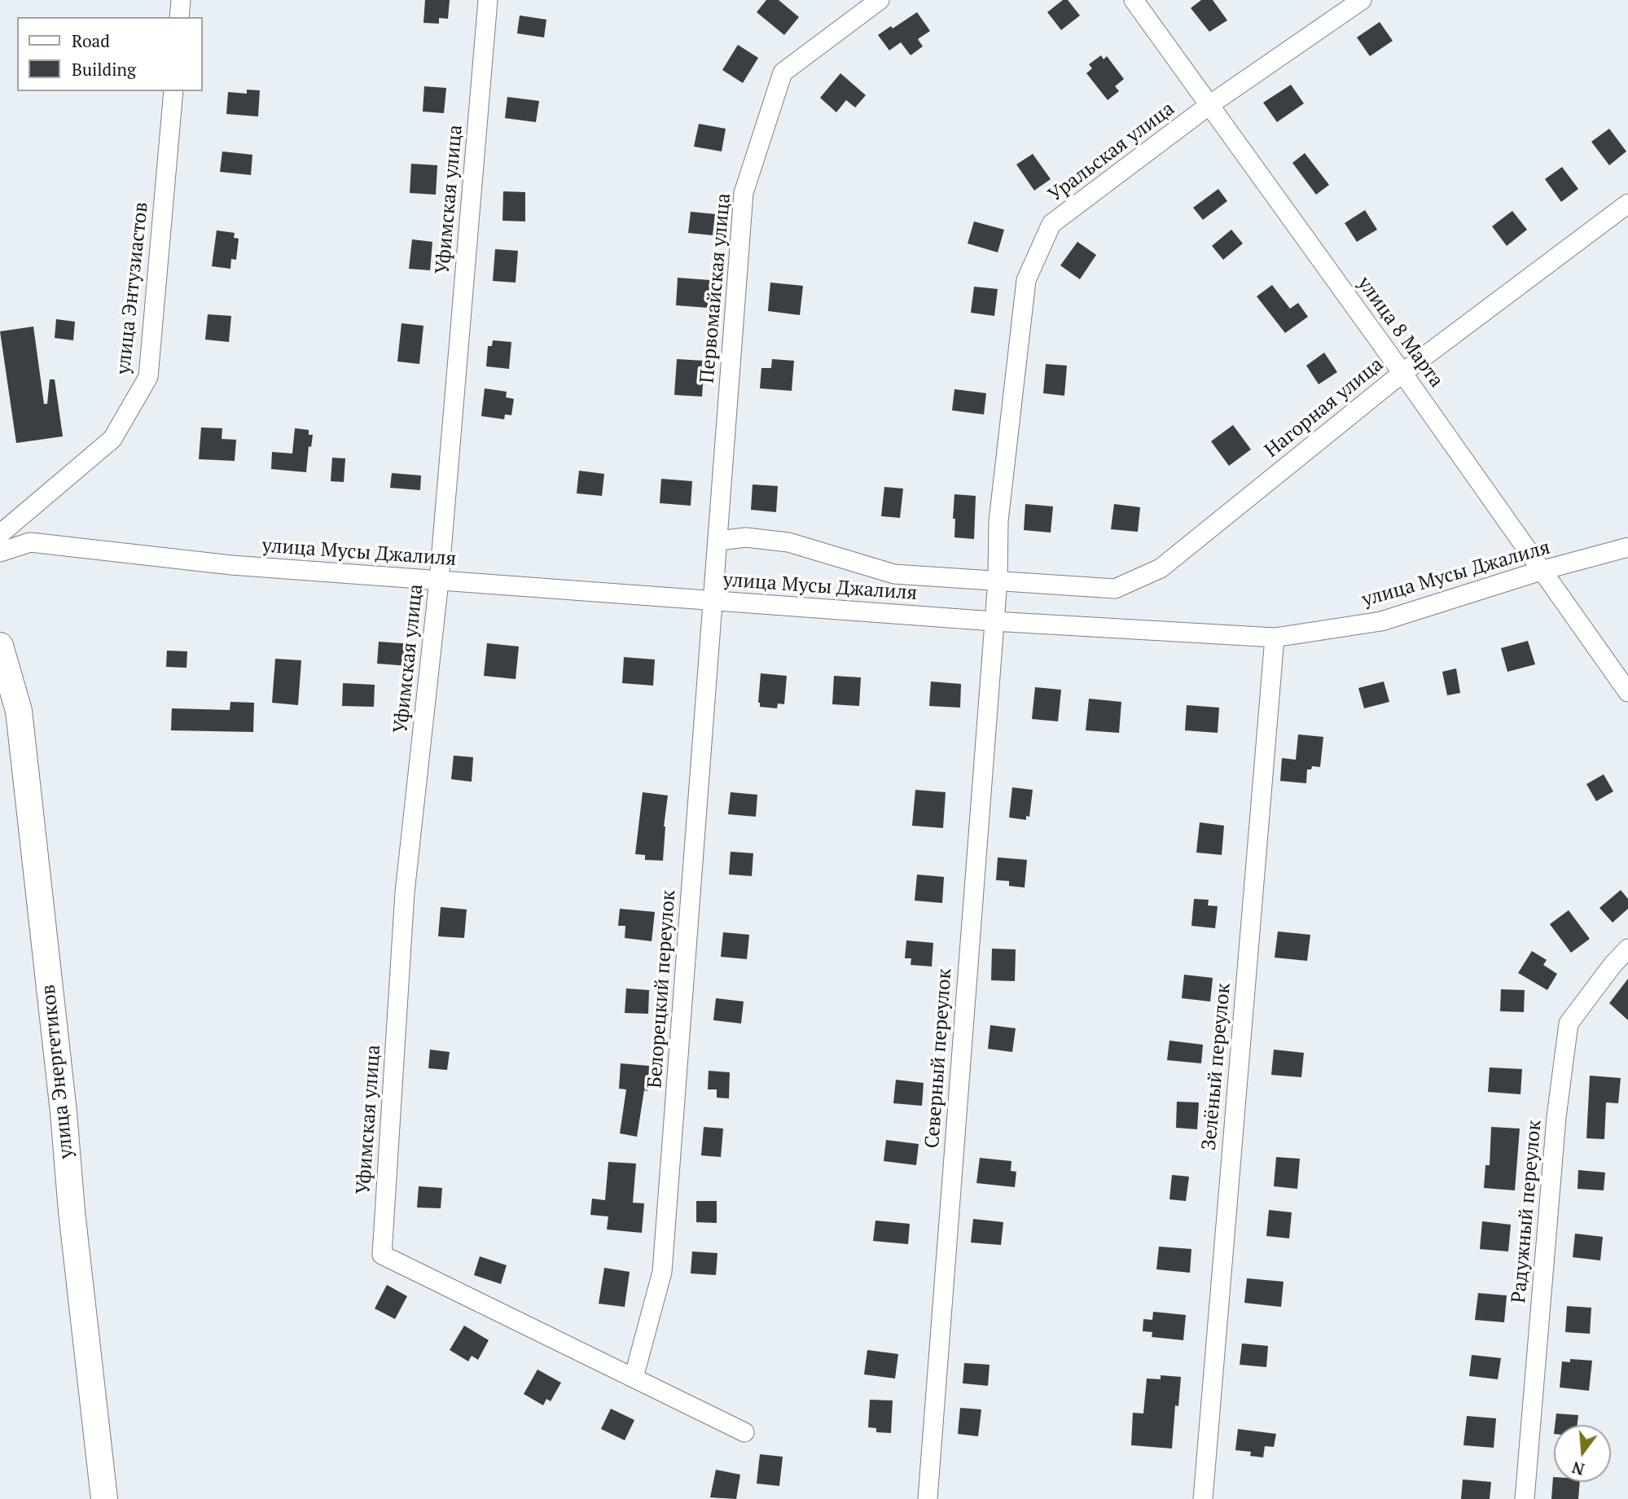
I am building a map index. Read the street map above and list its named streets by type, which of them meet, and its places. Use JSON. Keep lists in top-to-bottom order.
{
  "streets": {
    "main road": ["улица Энергетиков"],
    "street": [
      "Уральская улица",
      "Уфимская улица",
      "улица Энтузиастов",
      "Первомайская улица",
      "улица 8 Марта",
      "Нагорная улица",
      "улица Мусы Джалиля",
      "Белорецкий переулок",
      "Северный переулок",
      "Зелёный переулок",
      "Радужный переулок"
    ]
  },
  "crossings": [
    ["Уральская улица", "улица 8 Марта"],
    ["Уральская улица", "Нагорная улица"],
    ["Уральская улица", "улица Мусы Джалиля"],
    ["Уральская улица", "Северный переулок"],
    ["Уфимская улица", "улица Мусы Джалиля"],
    ["Уфимская улица", "Белорецкий переулок"],
    ["Первомайская улица", "Нагорная улица"],
    ["Первомайская улица", "улица Мусы Джалиля"],
    ["Первомайская улица", "Белорецкий переулок"],
    ["улица 8 Марта", "Нагорная улица"],
    ["улица 8 Марта", "улица Мусы Джалиля"],
    ["улица Мусы Джалиля", "Белорецкий переулок"],
    ["улица Мусы Джалиля", "Северный переулок"],
    ["улица Мусы Джалиля", "Зелёный переулок"]
  ],
  "legend": ["Road", "Building"],
  "north": "bottom"
}
